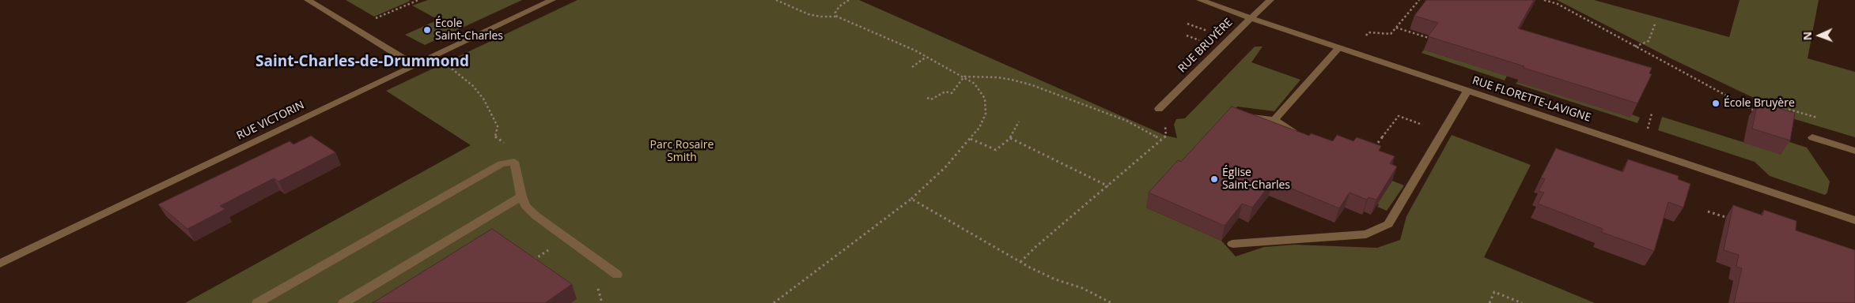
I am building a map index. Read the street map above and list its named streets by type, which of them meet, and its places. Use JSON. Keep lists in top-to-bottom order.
{
  "streets": {
    "street": ["RUE BRUYÈRE", "RUE FLORETTE-LAVIGNE", "RUE VICTORIN"]
  },
  "crossings": [
    ["RUE BRUYÈRE", "RUE FLORETTE-LAVIGNE"]
  ],
  "districts": ["Saint-Charles-de-Drummond"],
  "parks": ["Parc Rosaire Smith"],
  "places": ["École Saint-Charles", "École Bruyère", "Église Saint-Charles"],
  "north": "left"
}
